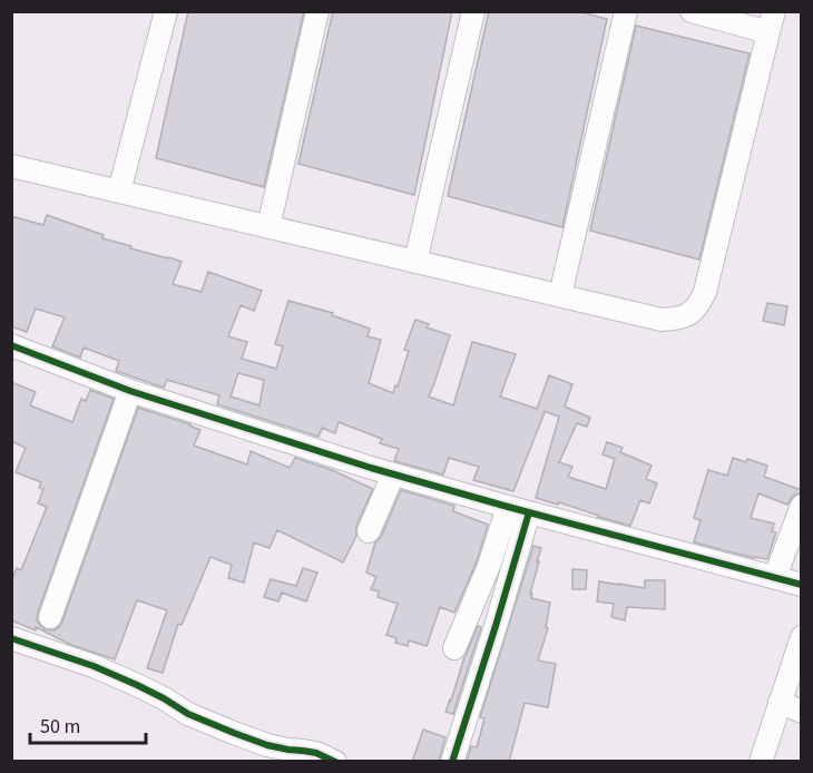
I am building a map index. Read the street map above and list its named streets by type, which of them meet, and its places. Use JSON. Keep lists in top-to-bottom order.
{
  "scale_bar": "50 m"
}
